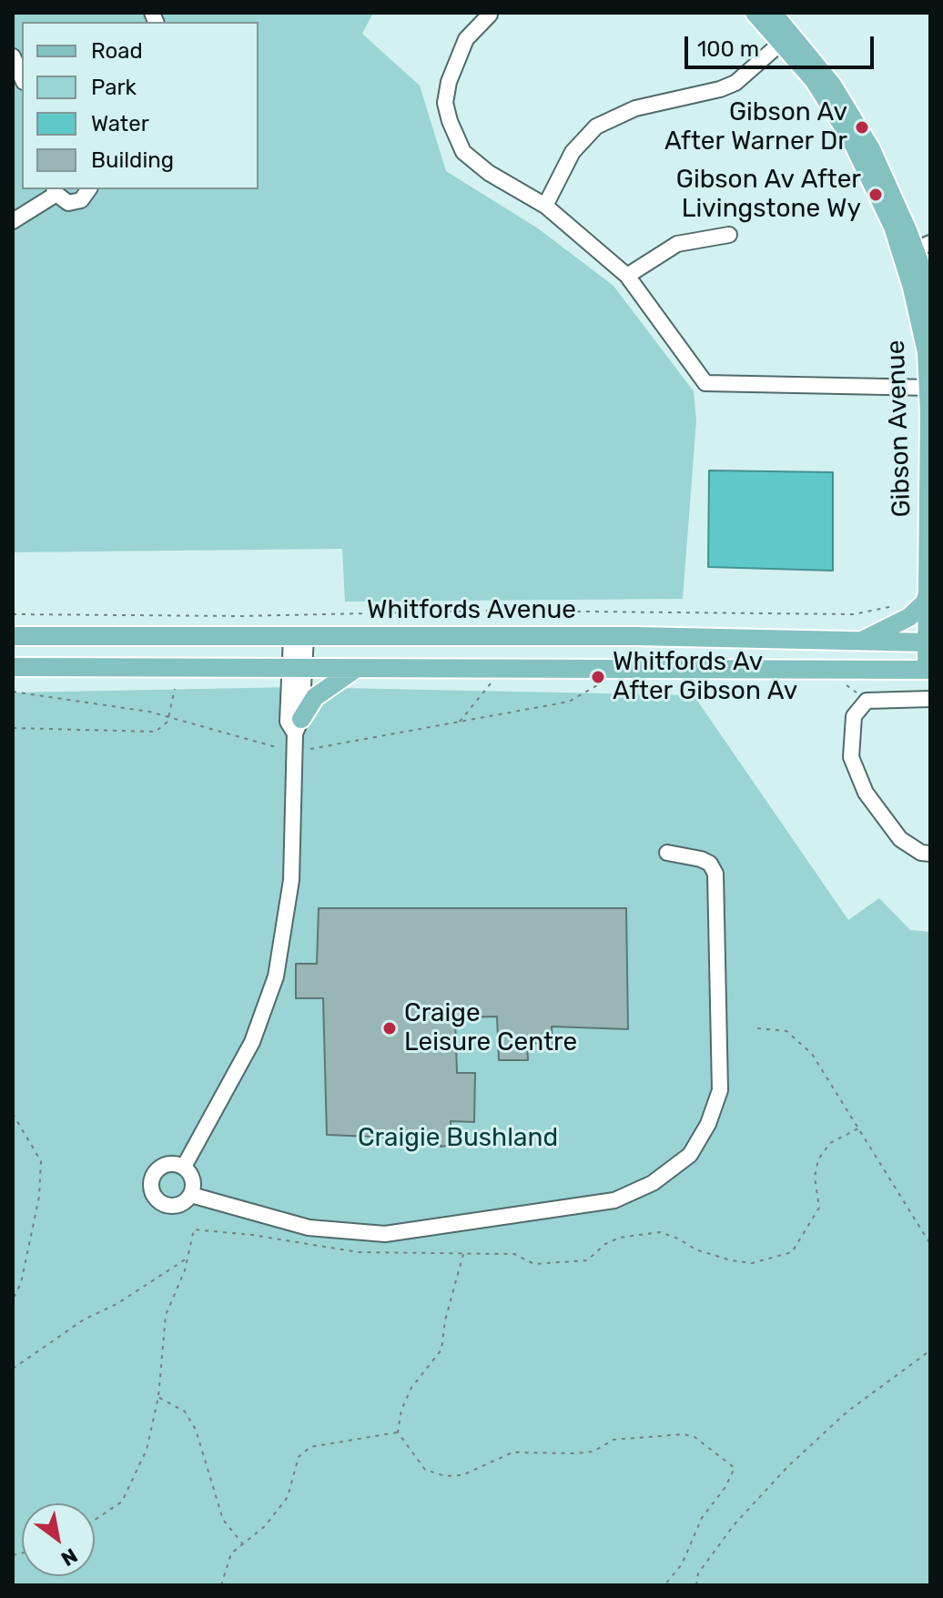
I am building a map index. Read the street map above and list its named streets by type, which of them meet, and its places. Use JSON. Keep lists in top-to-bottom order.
{
  "streets": {
    "main road": ["Gibson Avenue", "Whitfords Avenue"]
  },
  "crossings": [
    ["Gibson Avenue", "Whitfords Avenue"]
  ],
  "parks": ["Craigie Bushland"],
  "places": [
    "Gibson Av After Warner Dr",
    "Gibson Av After Livingstone Wy",
    "Whitfords Av After Gibson Av",
    "Craige Leisure Centre"
  ],
  "legend": [
    "Road",
    "Park",
    "Water",
    "Building"
  ],
  "scale_bar": "100 m",
  "north": "bottom right"
}
